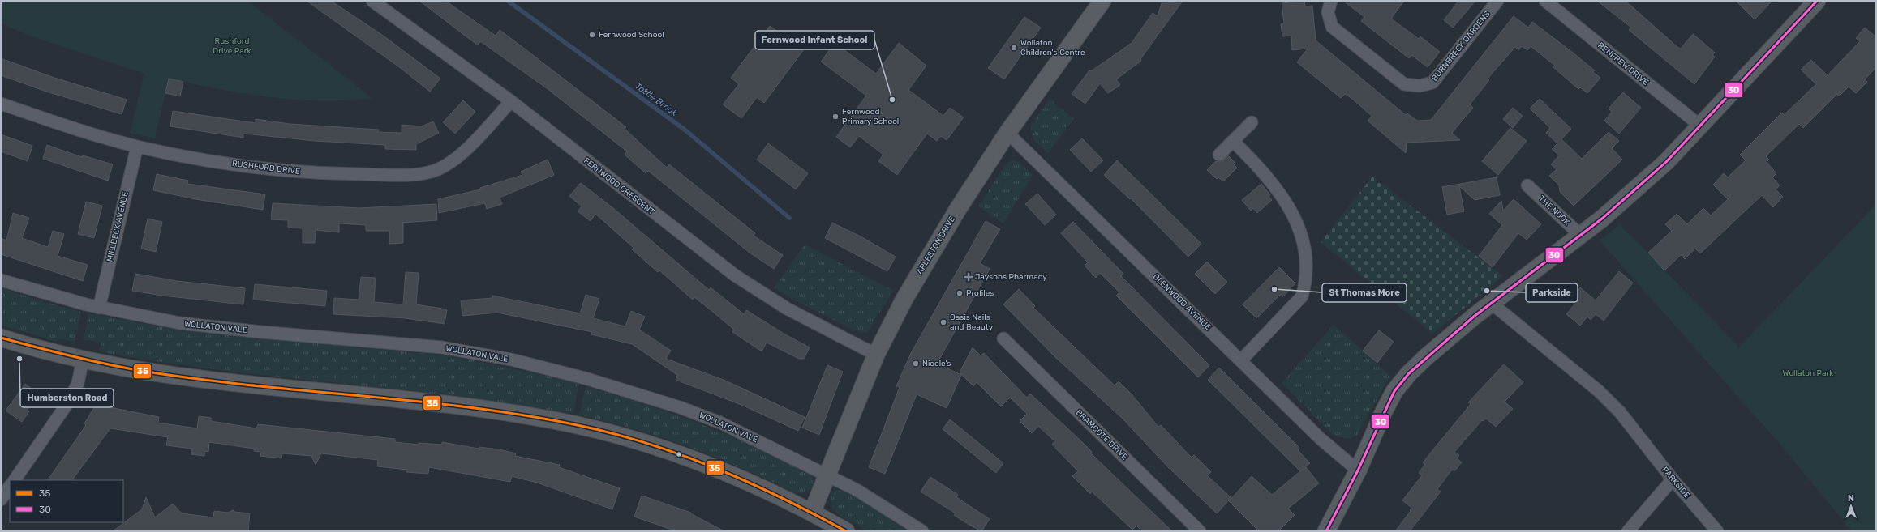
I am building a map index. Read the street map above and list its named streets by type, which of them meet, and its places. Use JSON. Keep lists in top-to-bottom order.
{
  "streets": {
    "street": [
      "BURNBRECK GARDENS",
      "RENFREW DRIVE",
      "RUSHFORD DRIVE",
      "FERNWOOD CRESCENT",
      "THE NOOK",
      "MILLBECK AVENUE",
      "ARLESTON DRIVE",
      "GLENWOOD AVENUE",
      "WOLLATON VALE",
      "BRAMCOTE DRIVE",
      "PARKSIDE"
    ]
  },
  "crossings": [
    ["RUSHFORD DRIVE", "FERNWOOD CRESCENT"],
    ["RUSHFORD DRIVE", "MILLBECK AVENUE"],
    ["FERNWOOD CRESCENT", "ARLESTON DRIVE"],
    ["MILLBECK AVENUE", "WOLLATON VALE"],
    ["ARLESTON DRIVE", "GLENWOOD AVENUE"],
    ["ARLESTON DRIVE", "WOLLATON VALE"]
  ],
  "water": ["Tottle Brook"],
  "parks": ["Rushford Drive Park", "Wollaton Park"],
  "places": {
    "other": [
      "Fernwood School",
      "Wollaton Children's Centre",
      "Fernwood Infant School",
      "Fernwood Primary School",
      "St Thomas More",
      "Parkside",
      "Profiles",
      "Oasis Nails and Beauty",
      "Humberston Road",
      "Nicole's"
    ],
    "health": ["Jaysons Pharmacy"]
  },
  "lines": ["transit line 30", "transit line 35"],
  "legend": ["35", "30"],
  "north": "top"
}
